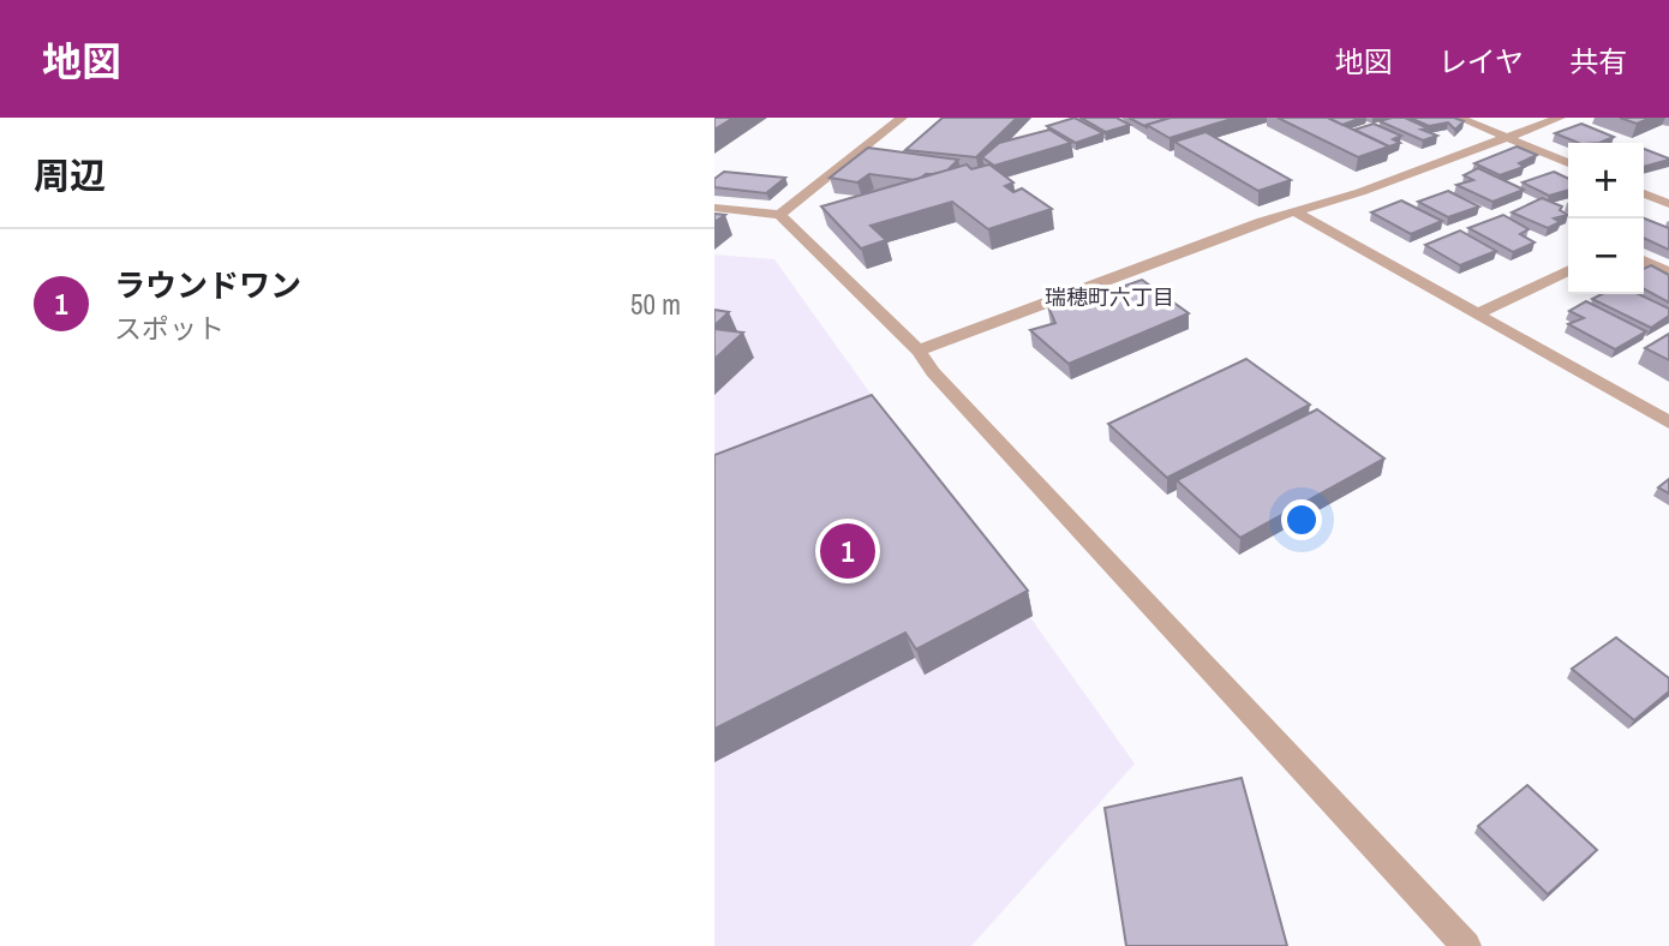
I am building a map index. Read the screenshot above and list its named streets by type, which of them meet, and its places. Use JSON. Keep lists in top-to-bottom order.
{
  "districts": ["瑞穂町六丁目"],
  "page": {
    "header": "地図",
    "nav": ["地図", "レイヤ", "共有"],
    "heading": "周辺",
    "map_buttons": ["+", "−"],
    "list": [
      {
        "mark": "1",
        "name": "ラウンドワン",
        "note": "スポット",
        "value": "50 m"
      }
    ],
    "pins": "1"
  }
}
